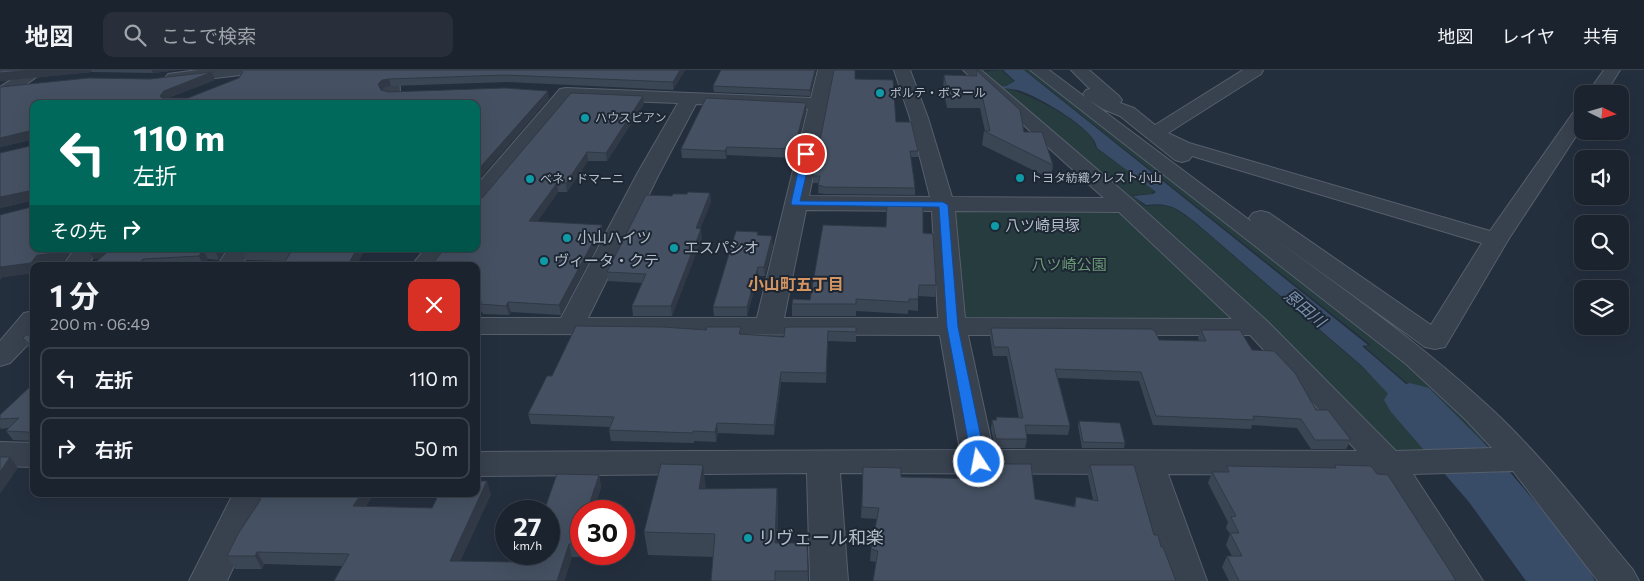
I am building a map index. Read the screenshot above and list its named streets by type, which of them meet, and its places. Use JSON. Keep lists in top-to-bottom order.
{
  "districts": ["小山町五丁目"],
  "water": ["恩田川"],
  "parks": ["八ツ崎公園"],
  "places": [
    "ポルテ・ボヌール",
    "ハウスビアン",
    "トヨタ紡織クレスト小山",
    "ベネ・ドマーニ",
    "八ツ崎貝塚",
    "小山ハイツ",
    "エスパシオ",
    "ヴィータ・クテ",
    "リヴェール和楽"
  ],
  "north": "right",
  "page": {
    "header": "地図",
    "search": "ここで検索",
    "nav": ["地図", "レイヤ", "共有"],
    "turn": ["110 m", "左折"],
    "then": "その先",
    "heading": ["1 分", "200 m · 06:49"],
    "list": [
      {
        "name": "左折",
        "value": "110 m"
      },
      {
        "name": "右折",
        "value": "50 m"
      }
    ],
    "speed": "27 km/h",
    "limit": "30"
  }
}
